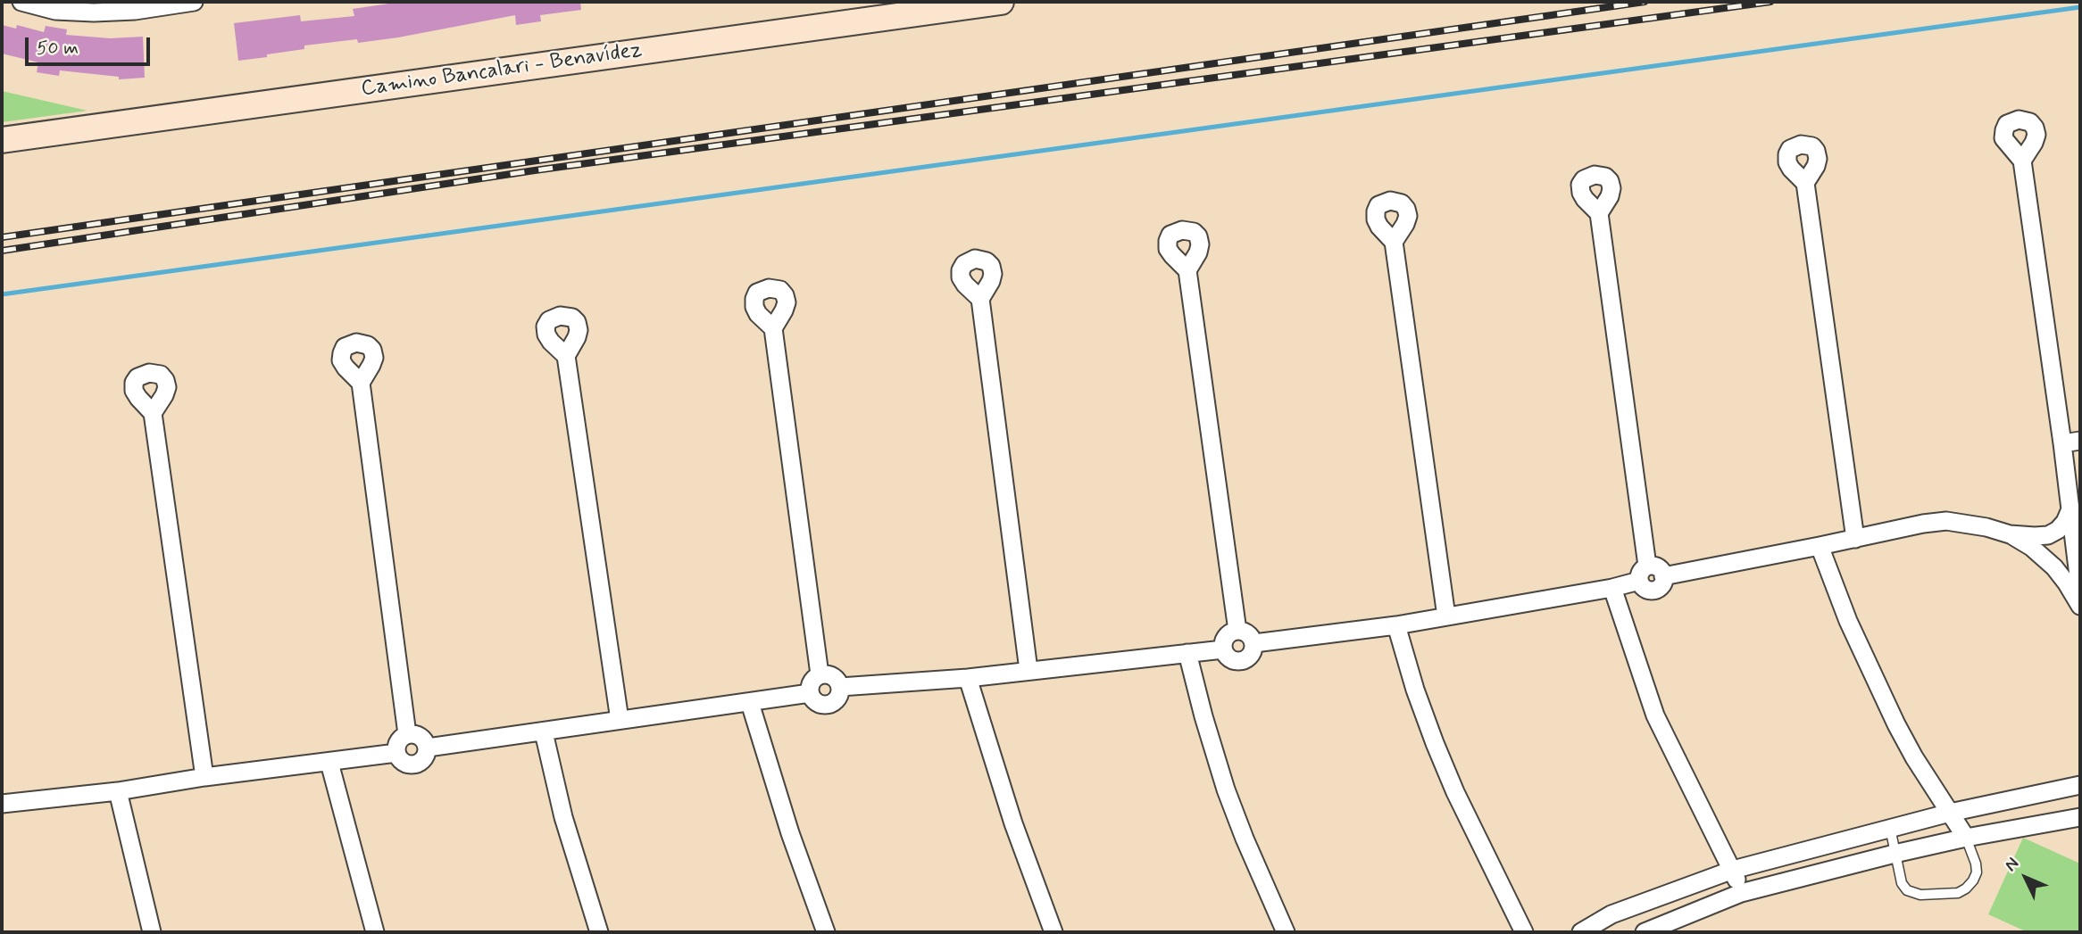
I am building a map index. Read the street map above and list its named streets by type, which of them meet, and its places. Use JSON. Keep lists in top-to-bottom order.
{
  "streets": {
    "main road": ["Camino Bancalari - Benavídez"]
  },
  "scale_bar": "50 m",
  "north": "top left"
}
